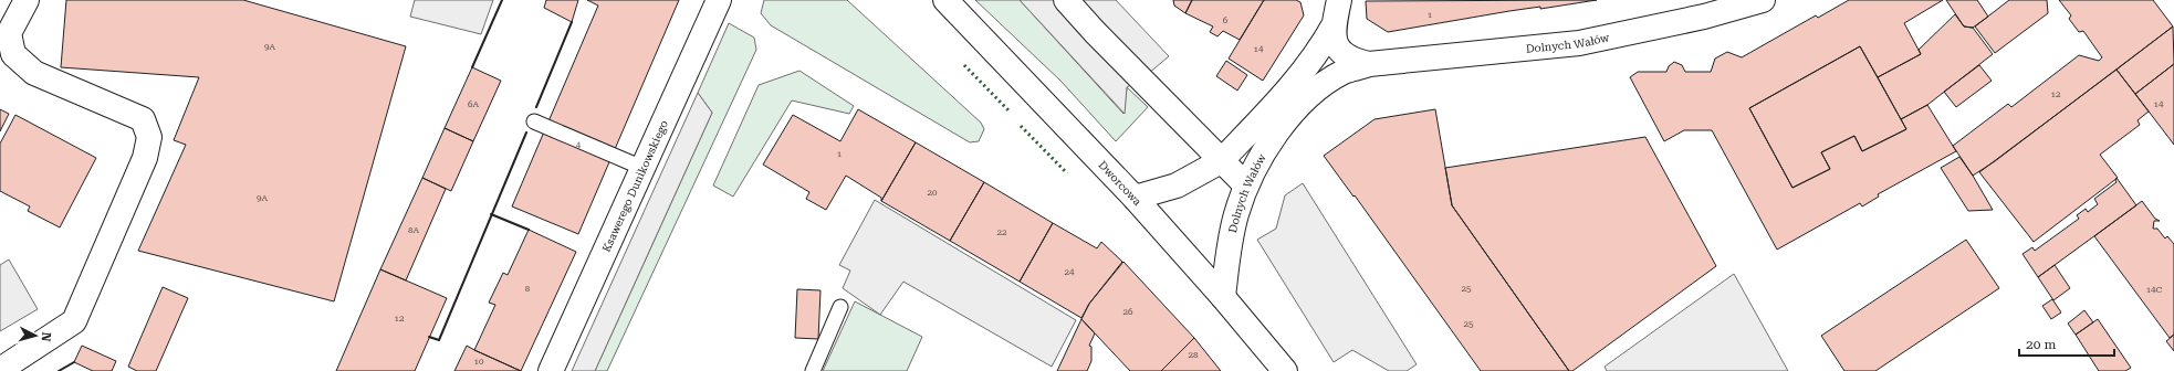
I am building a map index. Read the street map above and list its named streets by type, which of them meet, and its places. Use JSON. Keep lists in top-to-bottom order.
{
  "streets": {
    "street": ["Dolnych Wałów", "Dworcowa", "Ksawerego Dunikowskiego"]
  },
  "crossings": [
    ["Dolnych Wałów", "Dworcowa"]
  ],
  "house_numbers": [
    "1",
    "6",
    "9A",
    "14",
    "12",
    "6A",
    "14",
    "4",
    "1",
    "20",
    "9A",
    "8A",
    "22",
    "24",
    "8",
    "25",
    "14C",
    "26",
    "12",
    "25",
    "28",
    "10"
  ],
  "scale_bar": "20 m",
  "north": "right"
}
